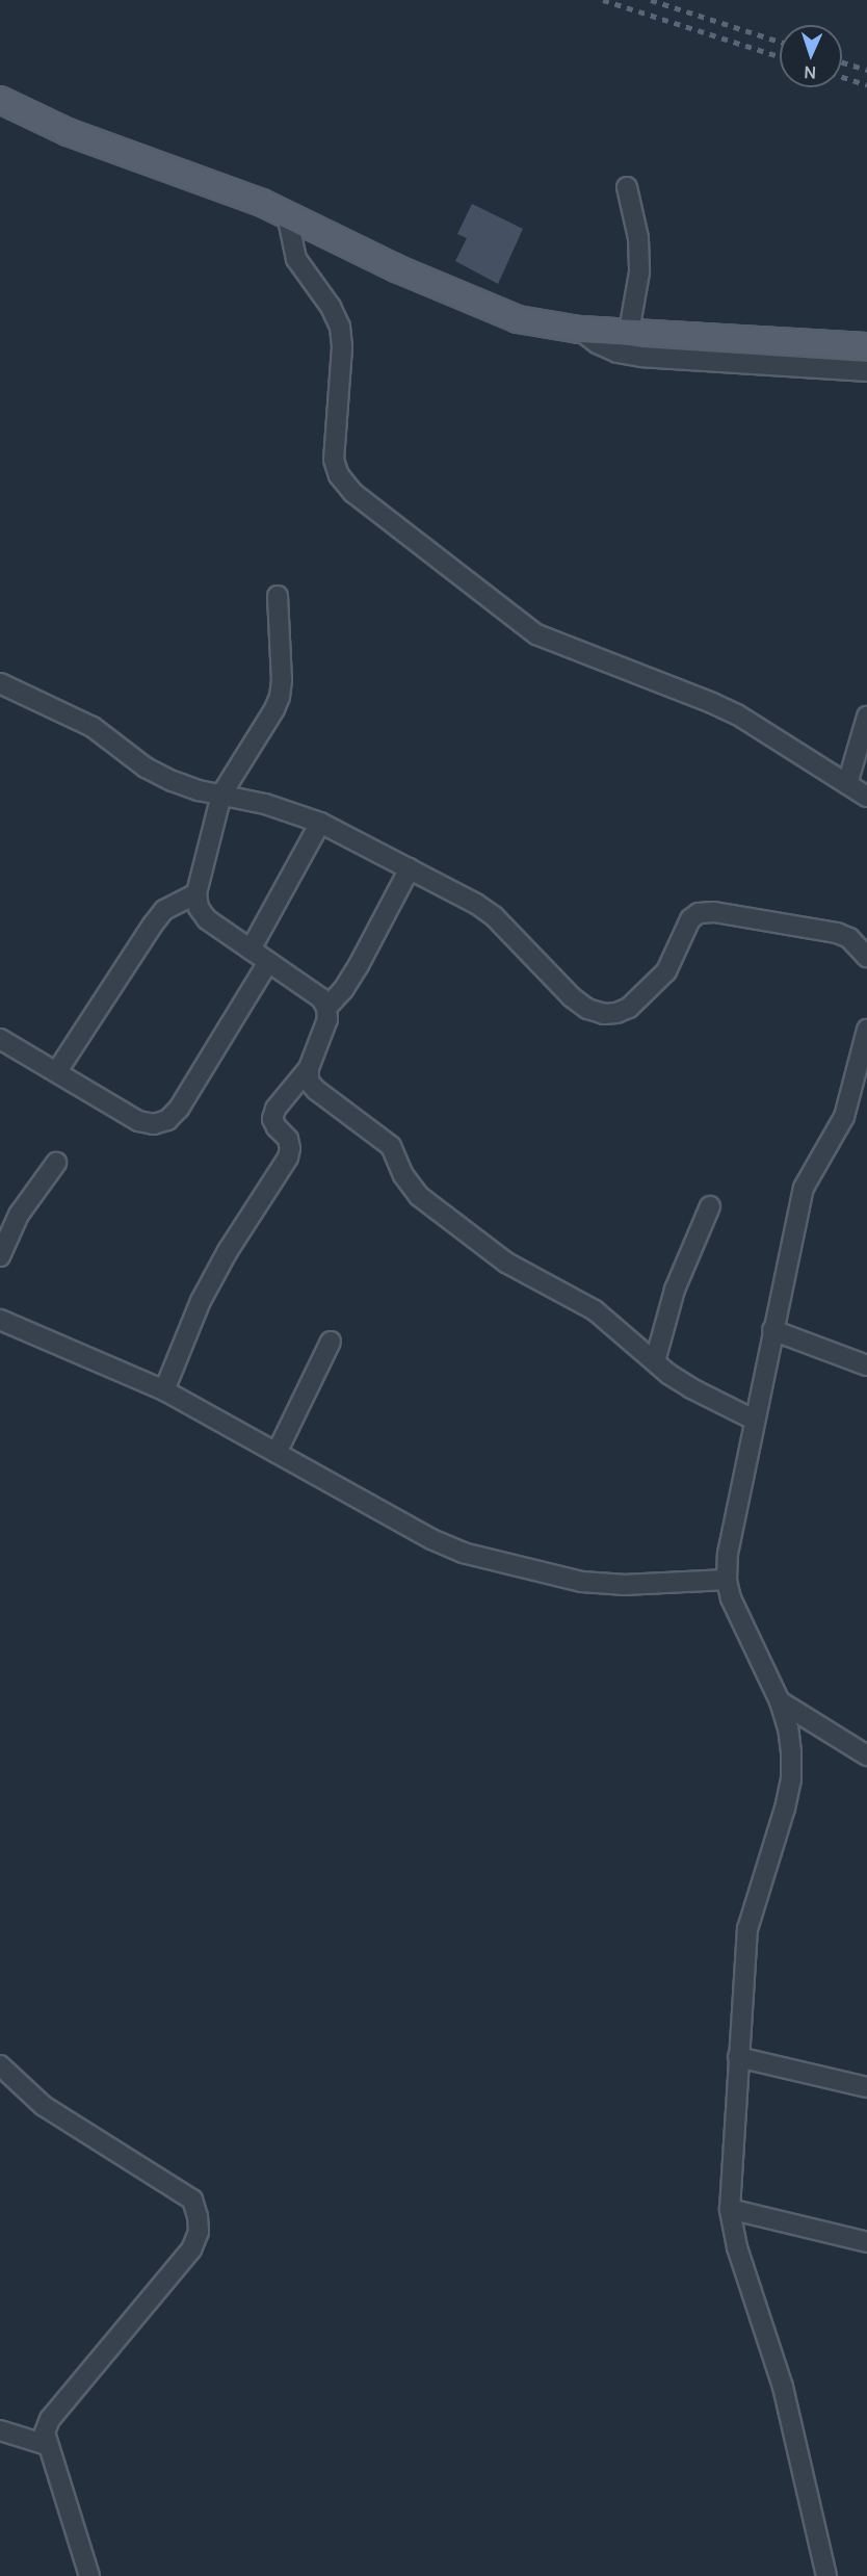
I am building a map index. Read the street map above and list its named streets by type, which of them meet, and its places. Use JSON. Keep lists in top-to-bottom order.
{
  "north": "bottom"
}
